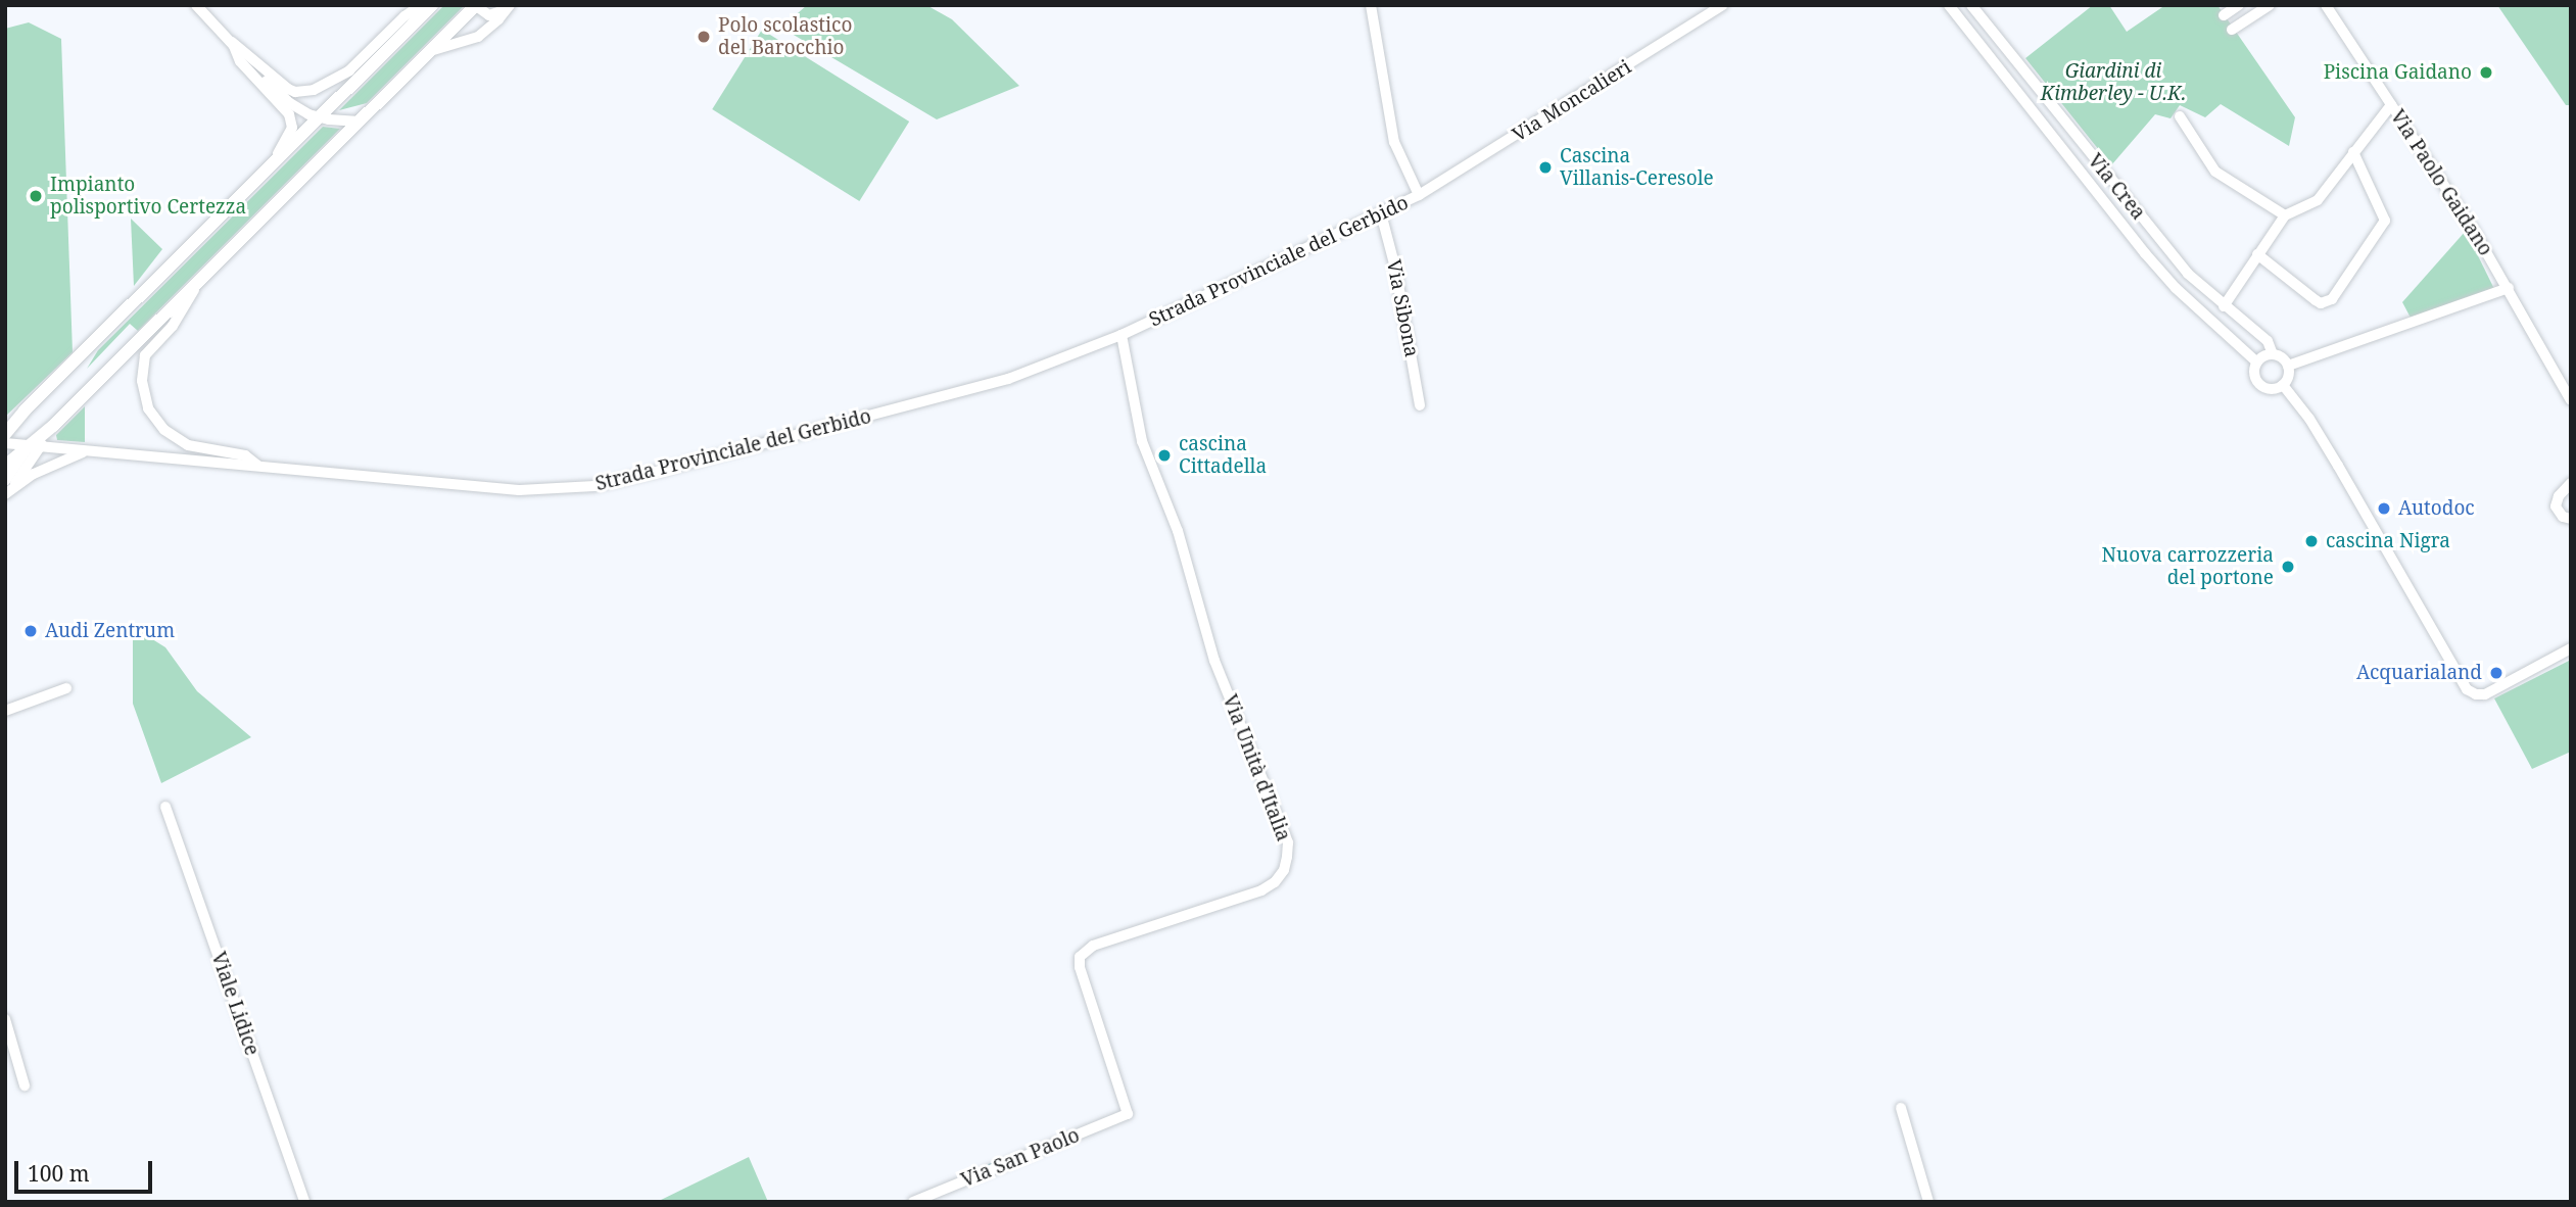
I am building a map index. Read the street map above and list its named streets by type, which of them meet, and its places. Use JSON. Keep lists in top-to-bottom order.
{
  "streets": {
    "street": [
      "Via Moncalieri",
      "Via Paolo Gaidano",
      "Via Crea",
      "Strada Provinciale del Gerbido",
      "Via Sibona",
      "Via Unità d'Italia",
      "Viale Lidice",
      "Via San Paolo"
    ]
  },
  "crossings": [
    ["Via Moncalieri", "Strada Provinciale del Gerbido"],
    ["Strada Provinciale del Gerbido", "Via Sibona"],
    ["Strada Provinciale del Gerbido", "Via Unità d'Italia"],
    ["Via Unità d'Italia", "Via San Paolo"]
  ],
  "parks": ["Giardini di Kimberley - U.K."],
  "places": [
    "Polo scolastico del Barocchio",
    "Piscina Gaidano",
    "Cascina Villanis-Ceresole",
    "Impianto polisportivo Certezza",
    "cascina Cittadella",
    "Autodoc",
    "cascina Nigra",
    "Nuova carrozzeria del portone",
    "Audi Zentrum",
    "Acquarialand"
  ],
  "scale_bar": "100 m"
}
